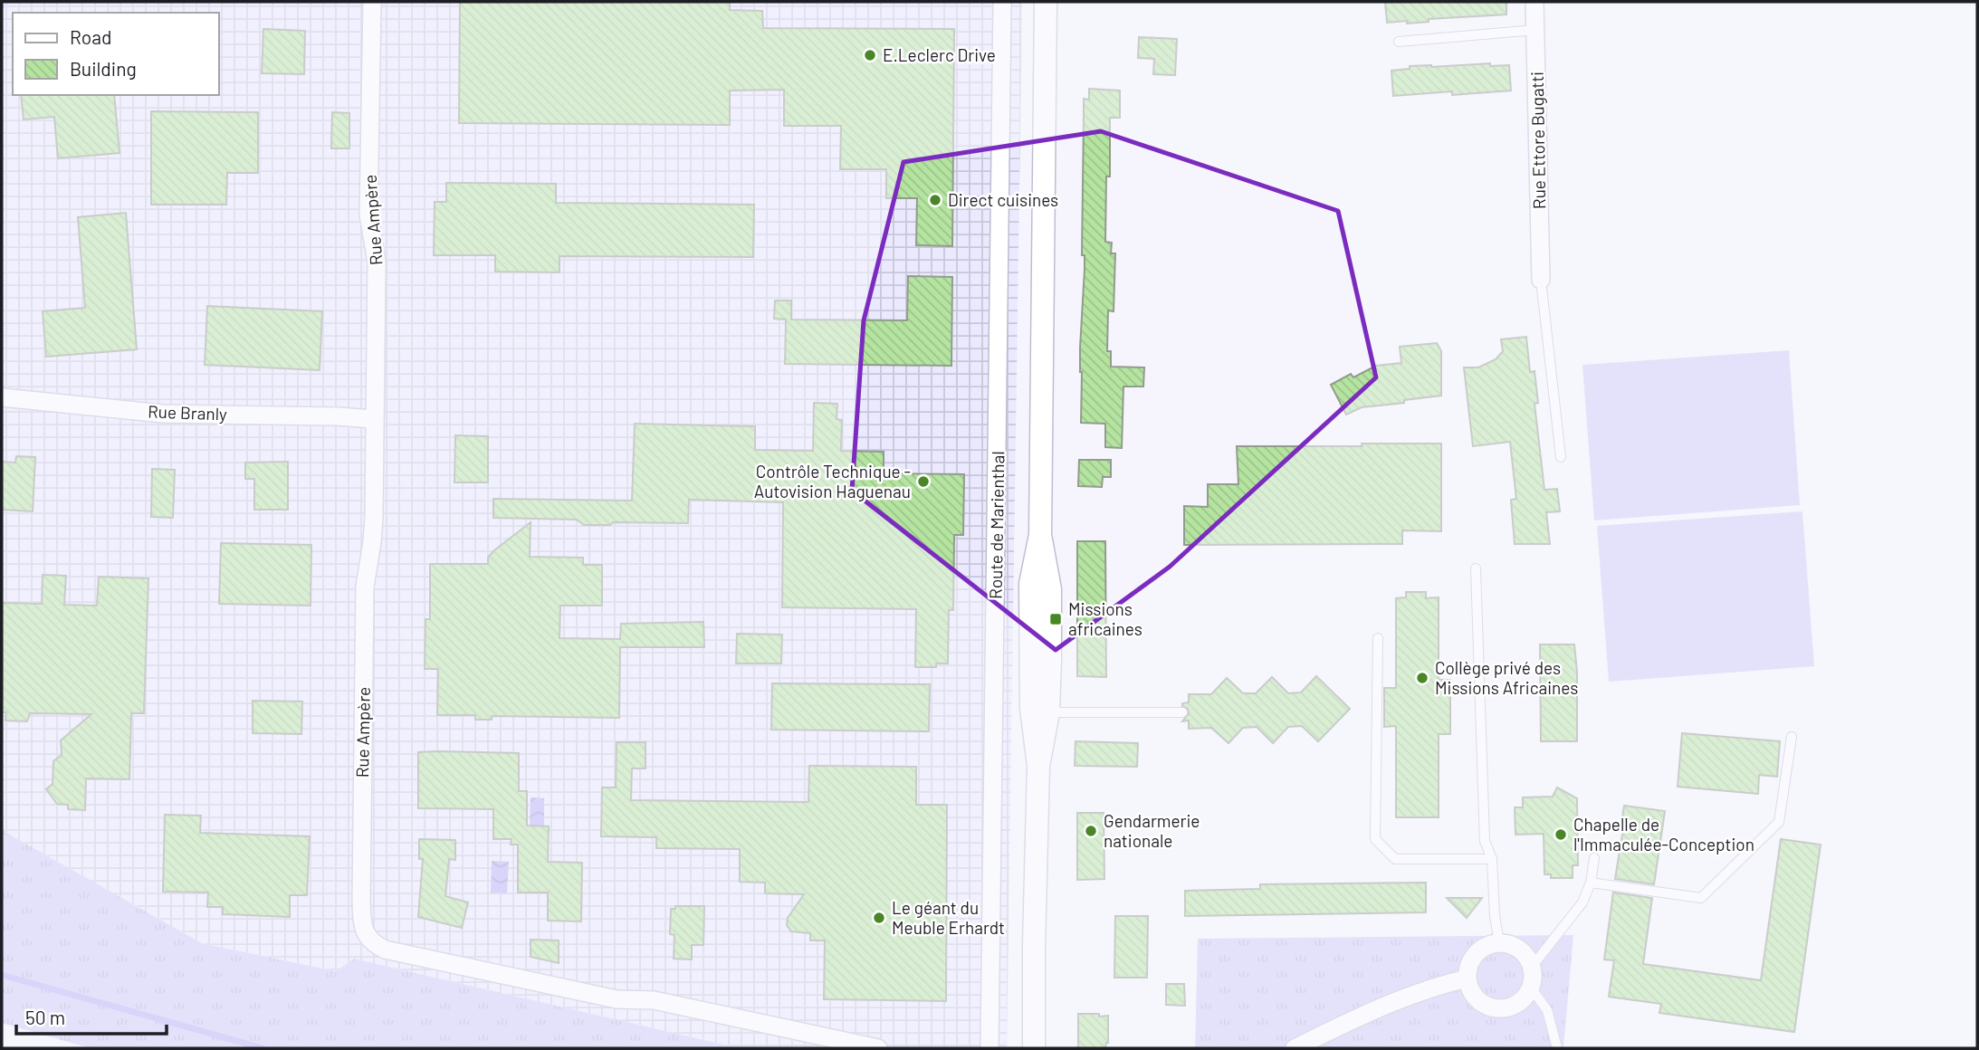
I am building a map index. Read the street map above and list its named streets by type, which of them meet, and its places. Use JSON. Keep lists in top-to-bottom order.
{
  "streets": {
    "street": [
      "Rue Ettore Bugatti",
      "Rue Ampère",
      "Rue Branly",
      "Route de Marienthal"
    ]
  },
  "crossings": [
    ["Rue Ampère", "Rue Branly"]
  ],
  "places": {
    "other": [
      "E.Leclerc Drive",
      "Direct cuisines",
      "Contrôle Technique - Autovision Haguenau",
      "Collège privé des Missions Africaines",
      "Gendarmerie nationale",
      "Chapelle de l'Immaculée-Conception",
      "Le géant du Meuble Erhardt"
    ],
    "transit": ["Missions africaines"]
  },
  "legend": ["Road", "Building"],
  "scale_bar": "50 m"
}
